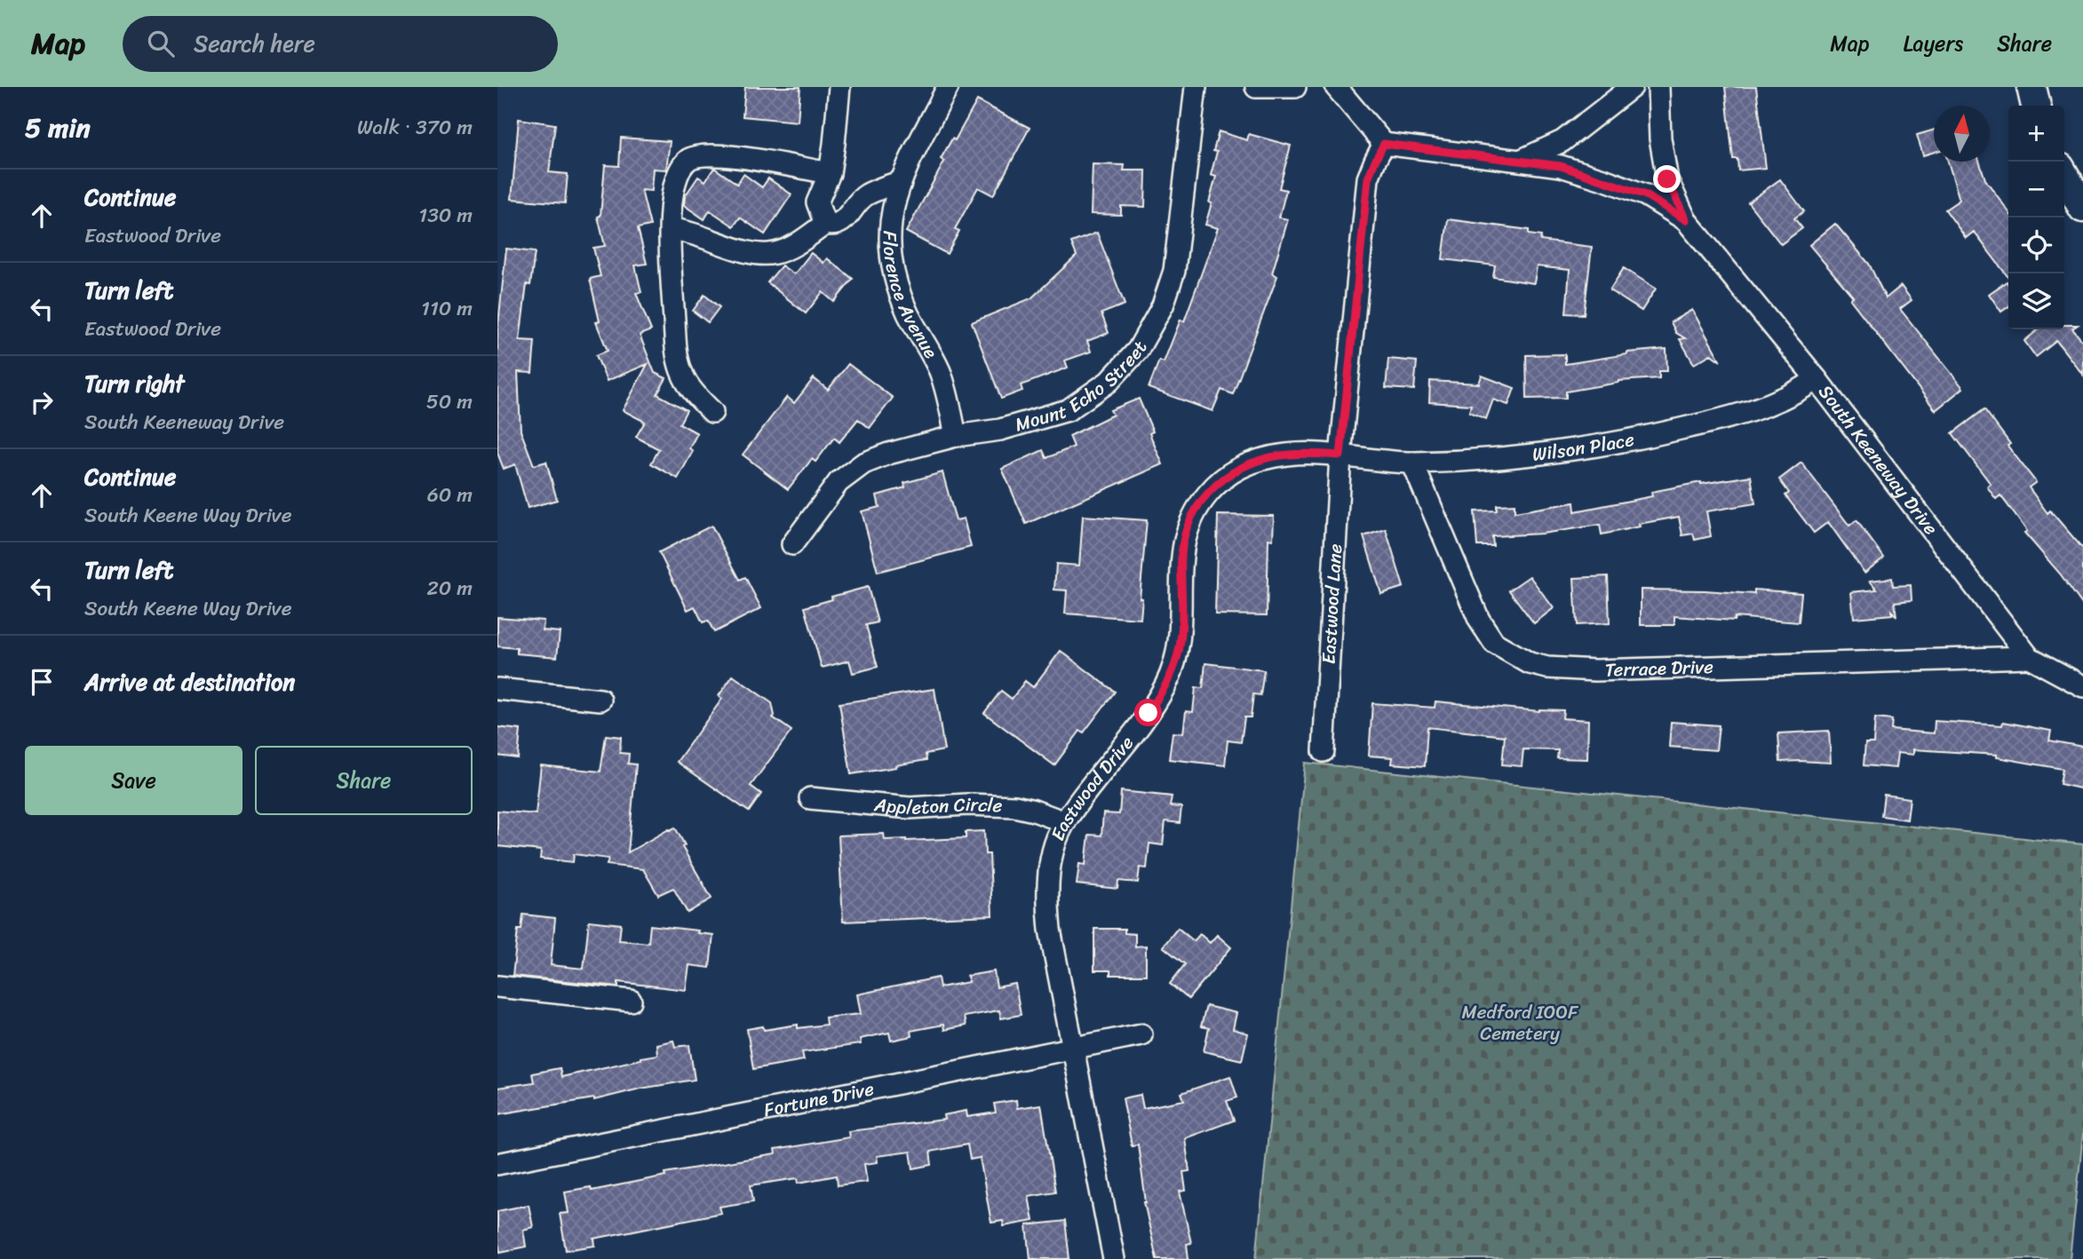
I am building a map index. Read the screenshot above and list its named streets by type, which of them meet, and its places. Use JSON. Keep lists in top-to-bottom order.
{
  "streets": {
    "street": [
      "Florence Avenue",
      "Mount Echo Street",
      "Wilson Place",
      "South Keeneway Drive",
      "Eastwood Lane",
      "Terrace Drive",
      "Eastwood Drive",
      "Appleton Circle",
      "Fortune Drive"
    ]
  },
  "crossings": [
    ["Florence Avenue", "Mount Echo Street"],
    ["Wilson Place", "South Keeneway Drive"],
    ["Wilson Place", "Eastwood Lane"],
    ["Wilson Place", "Terrace Drive"],
    ["Wilson Place", "Eastwood Drive"],
    ["South Keeneway Drive", "Terrace Drive"],
    ["Eastwood Lane", "Eastwood Drive"],
    ["Eastwood Drive", "Appleton Circle"],
    ["Eastwood Drive", "Fortune Drive"]
  ],
  "parks": ["Medford IOOF Cemetery"],
  "north": "top",
  "page": {
    "header": "Map",
    "search": "Search here",
    "nav": ["Map", "Layers", "Share"],
    "heading": ["5 min", "Walk · 370 m"],
    "map_buttons": ["+", "−"],
    "list": [
      ["Continue", "Eastwood Drive", "130 m"],
      ["Turn left", "Eastwood Drive", "110 m"],
      ["Turn right", "South Keeneway Drive", "50 m"],
      ["Continue", "South Keene Way Drive", "60 m"],
      ["Turn left", "South Keene Way Drive", "20 m"],
      "Arrive at destination"
    ],
    "buttons": ["Save", "Share"]
  }
}
